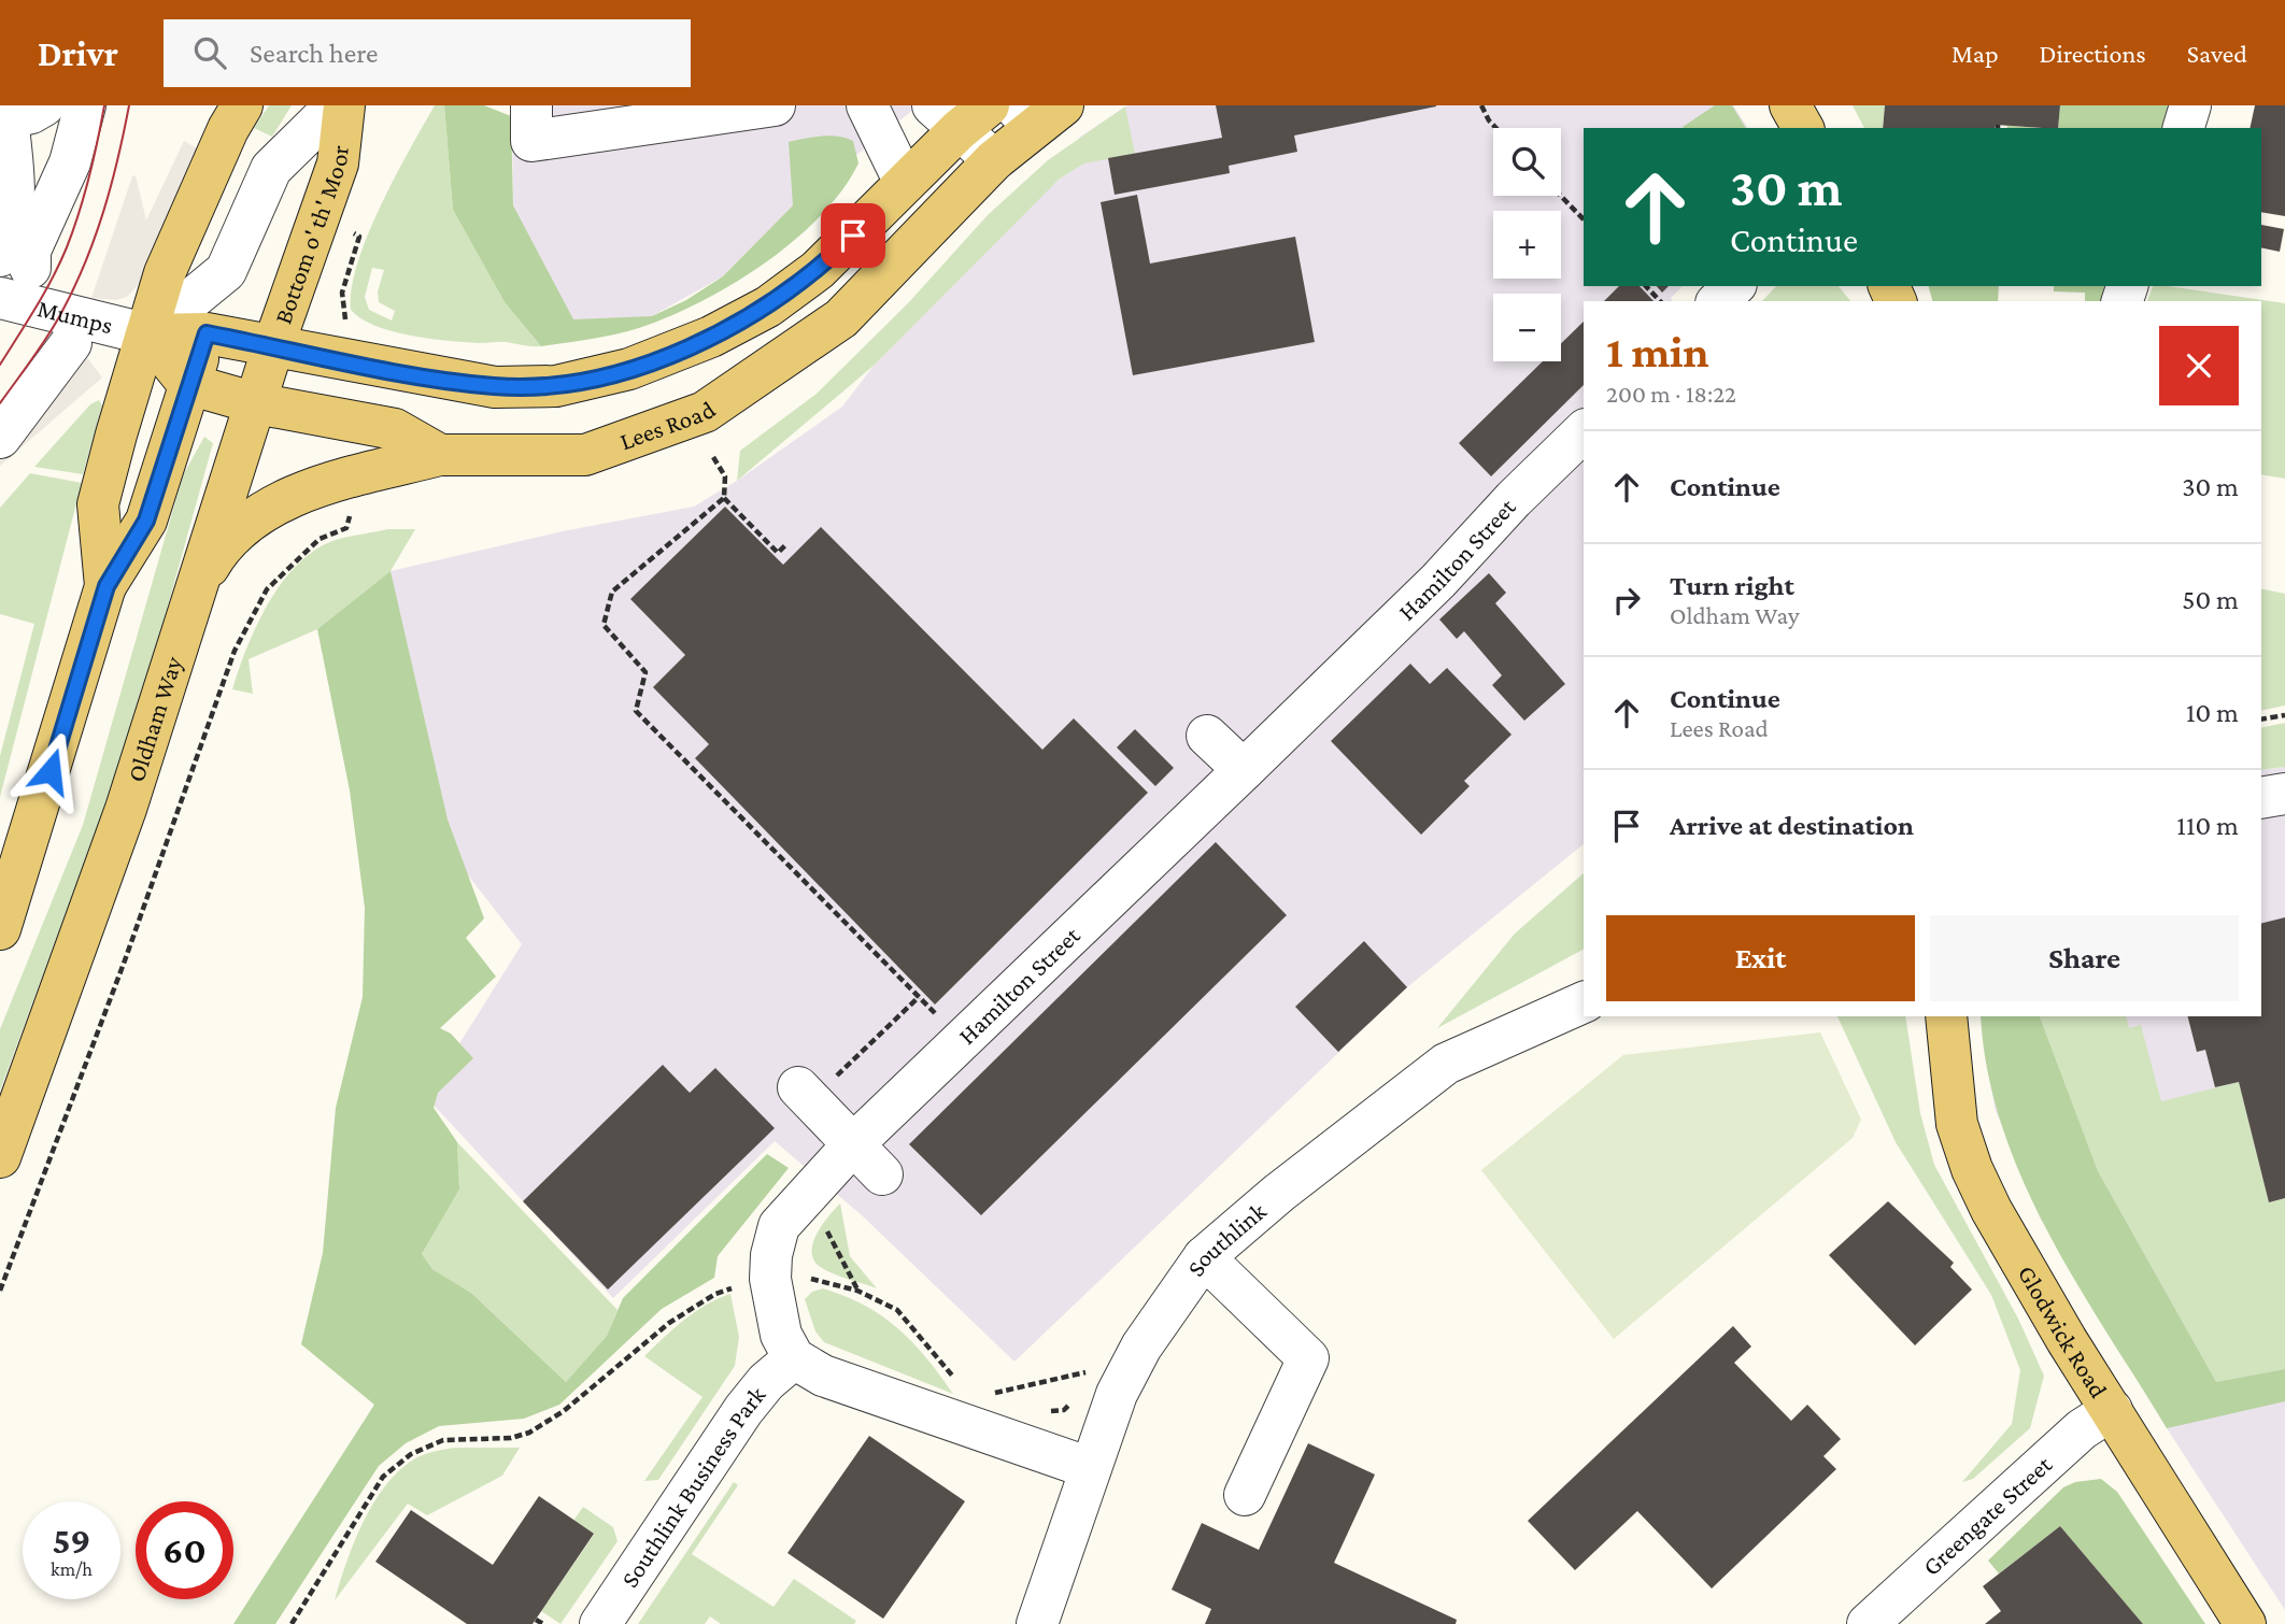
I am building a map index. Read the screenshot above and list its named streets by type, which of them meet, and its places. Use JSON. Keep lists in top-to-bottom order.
{
  "streets": {
    "main road": [
      "Bottom o' th' Moor",
      "Lees Road",
      "Oldham Way",
      "Glodwick Road"
    ],
    "street": [
      "Mumps",
      "Hamilton Street",
      "Southlink",
      "Southlink Business Park",
      "Greengate Street"
    ]
  },
  "crossings": [
    ["Bottom o' th' Moor", "Lees Road"],
    ["Bottom o' th' Moor", "Oldham Way"],
    ["Lees Road", "Oldham Way"],
    ["Hamilton Street", "Southlink Business Park"],
    ["Glodwick Road", "Greengate Street"]
  ],
  "page": {
    "header": "Drivr",
    "search": "Search here",
    "nav": ["Map", "Directions", "Saved"],
    "map_buttons": ["+", "−"],
    "turn": ["30 m", "Continue"],
    "heading": ["1 min", "200 m · 18:22"],
    "list": [
      {
        "name": "Continue",
        "value": "30 m"
      },
      {
        "name": "Turn right",
        "note": "Oldham Way",
        "value": "50 m"
      },
      {
        "name": "Continue",
        "note": "Lees Road",
        "value": "10 m"
      },
      {
        "name": "Arrive at destination",
        "value": "110 m"
      }
    ],
    "buttons": ["Exit", "Share"],
    "speed": "59 km/h",
    "limit": "60"
  }
}
